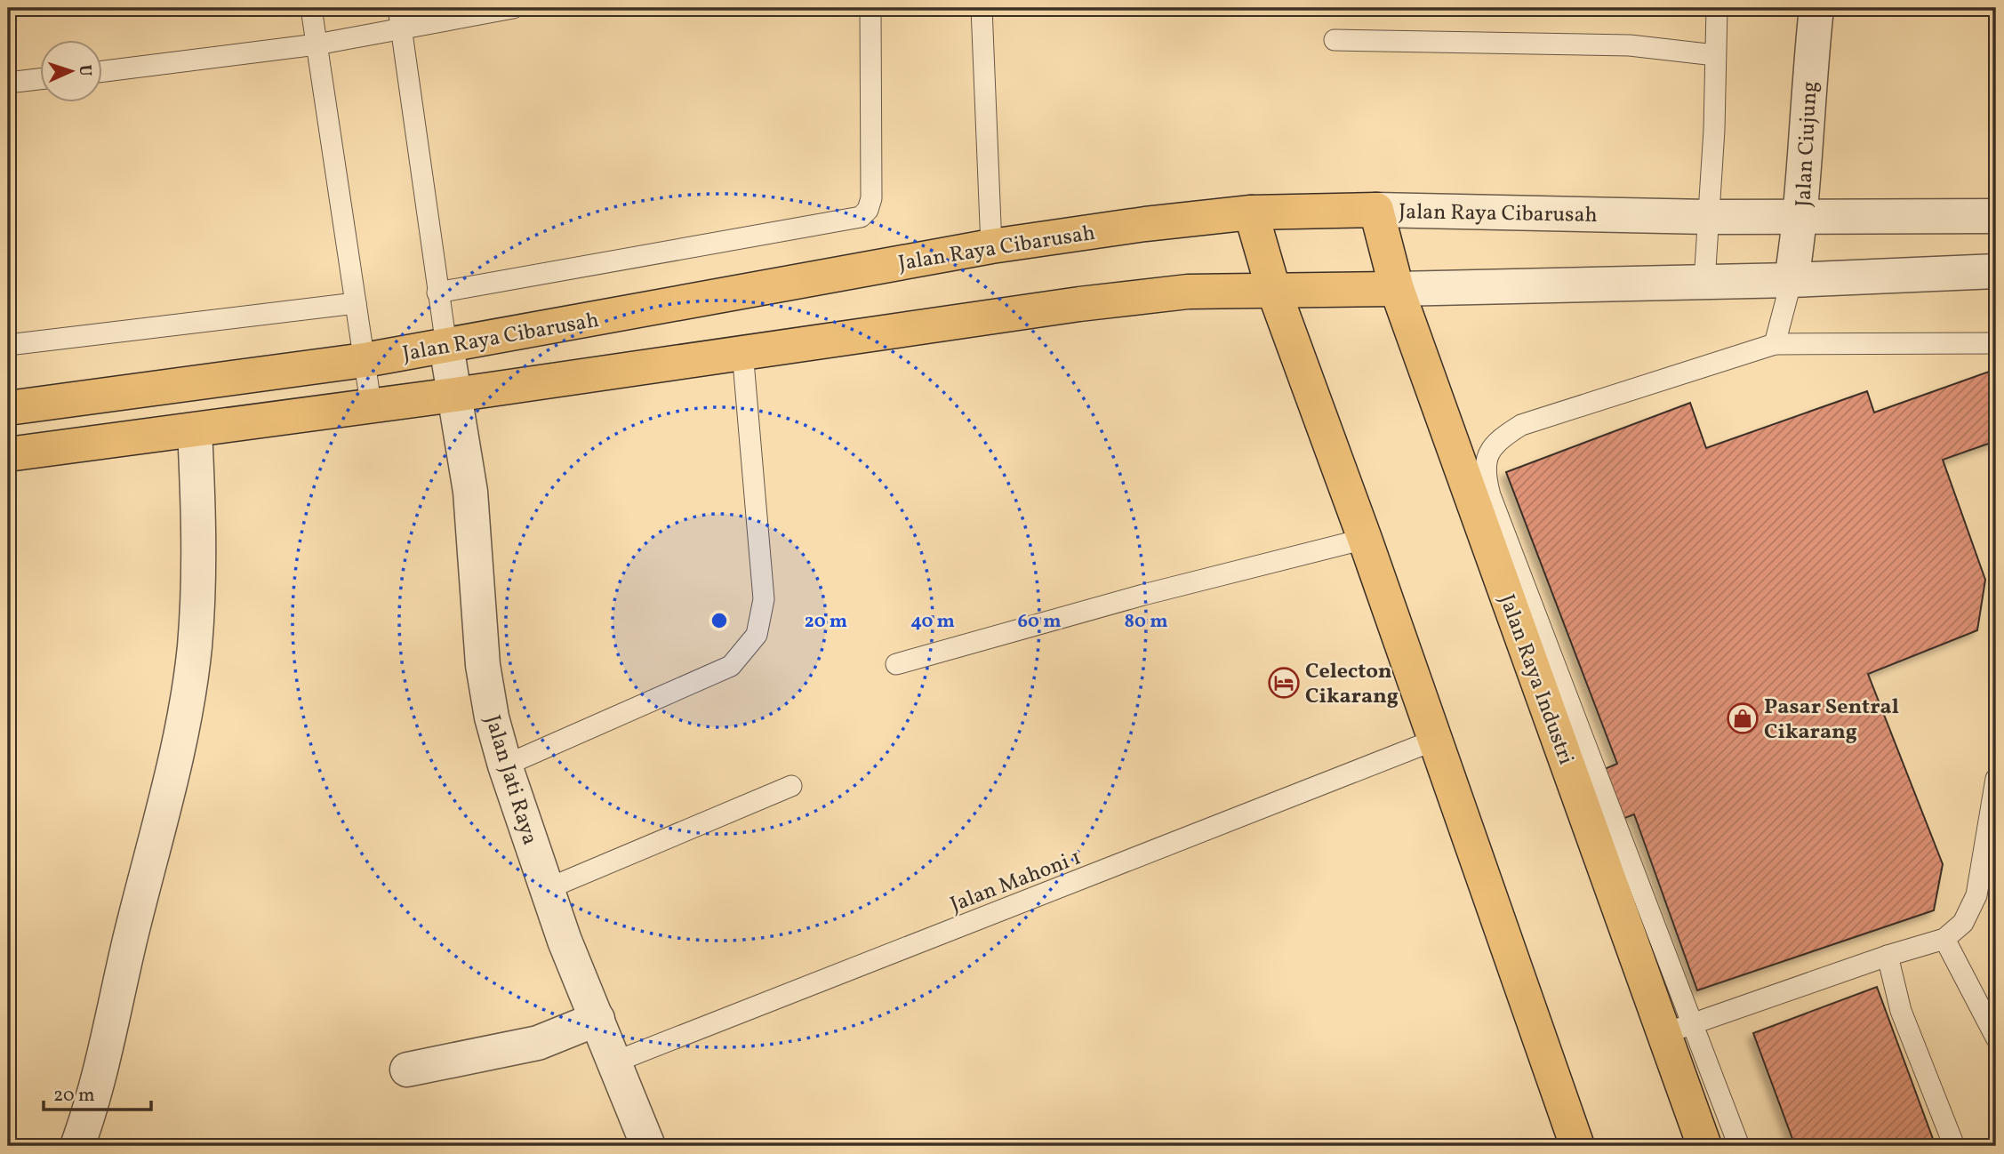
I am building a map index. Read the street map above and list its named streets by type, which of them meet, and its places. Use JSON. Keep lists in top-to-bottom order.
{
  "streets": {
    "main road": ["Jalan Raya Cibarusah", "Jalan Raya Industri"],
    "street": ["Jalan Ciujung", "Jalan Jati Raya"],
    "lane": ["Jalan Mahoni 1"]
  },
  "crossings": [
    ["Jalan Ciujung", "Jalan Raya Cibarusah"],
    ["Jalan Raya Cibarusah", "Jalan Raya Industri"],
    ["Jalan Raya Cibarusah", "Jalan Jati Raya"],
    ["Jalan Jati Raya", "Jalan Mahoni 1"]
  ],
  "places": {
    "hotel": ["Celecton Cikarang"],
    "shop": ["Pasar Sentral Cikarang"]
  },
  "scale_bar": "20 m",
  "north": "right",
  "rings": [
    "20 m",
    "40 m",
    "60 m",
    "80 m"
  ]
}
